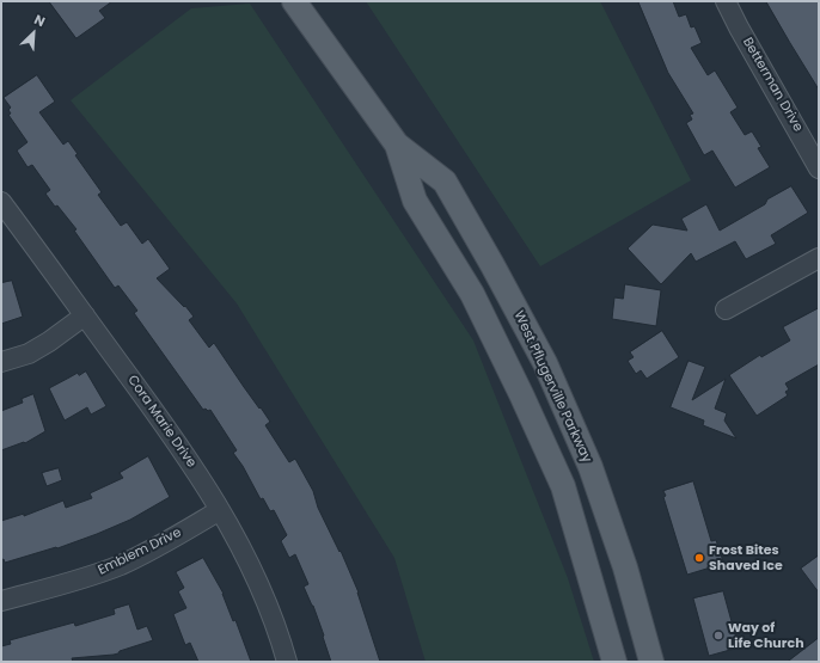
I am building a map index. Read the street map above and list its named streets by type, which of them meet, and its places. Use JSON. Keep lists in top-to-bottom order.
{
  "streets": {
    "main road": ["West Pflugerville Parkway"],
    "street": ["Betterman Drive", "Cora Marie Drive", "Emblem Drive"]
  },
  "crossings": [
    ["Cora Marie Drive", "Emblem Drive"]
  ],
  "places": ["Frost Bites Shaved Ice", "Way of Life Church"],
  "north": "top right"
}
